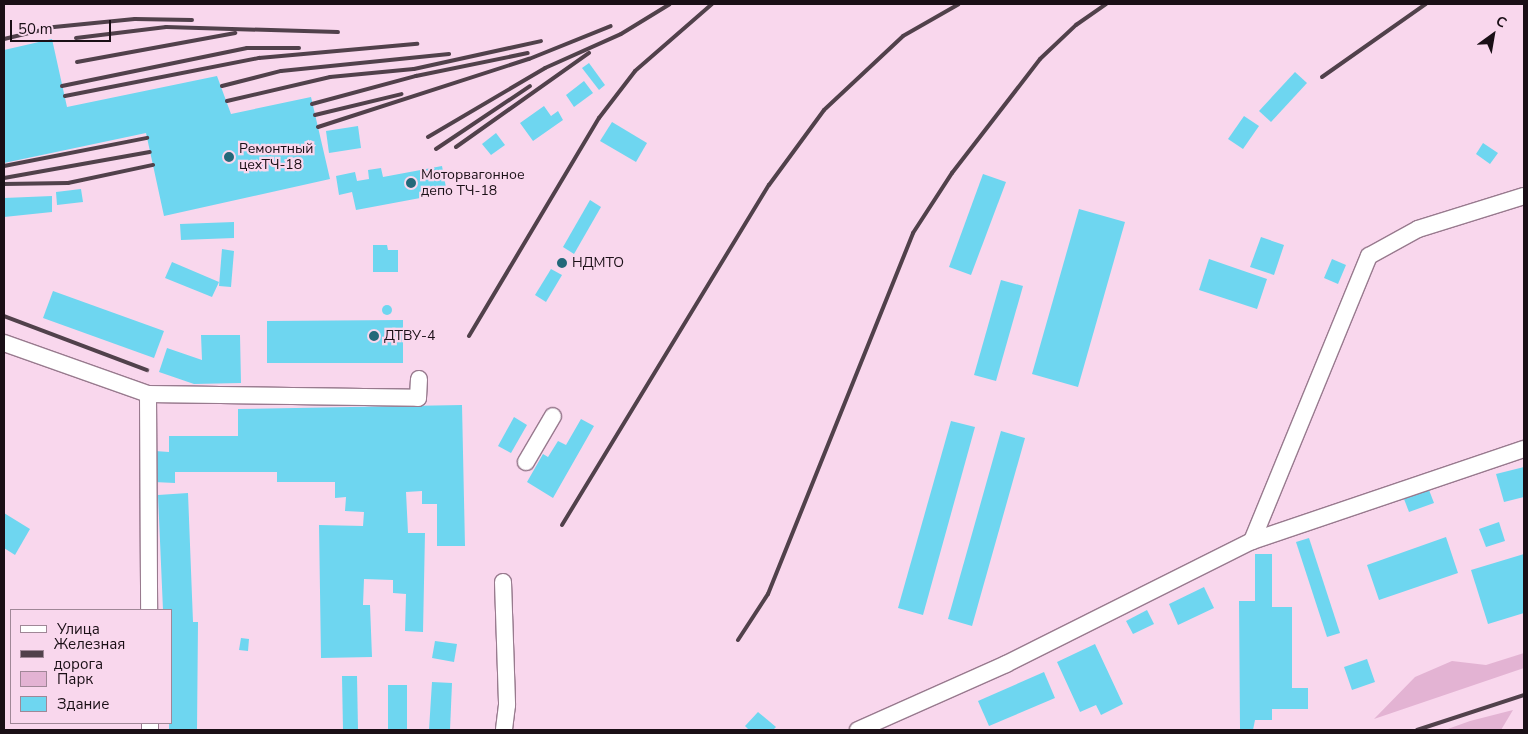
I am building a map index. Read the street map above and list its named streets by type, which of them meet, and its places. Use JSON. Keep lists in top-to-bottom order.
{
  "places": [
    "Ремонтный цехТЧ-18",
    "Моторвагонное депо ТЧ-18",
    "НДМТО",
    "ДТВУ-4"
  ],
  "legend": [
    "Улица",
    "Железная дорога",
    "Парк",
    "Здание"
  ],
  "scale_bar": "50 m",
  "north": "top right"
}
